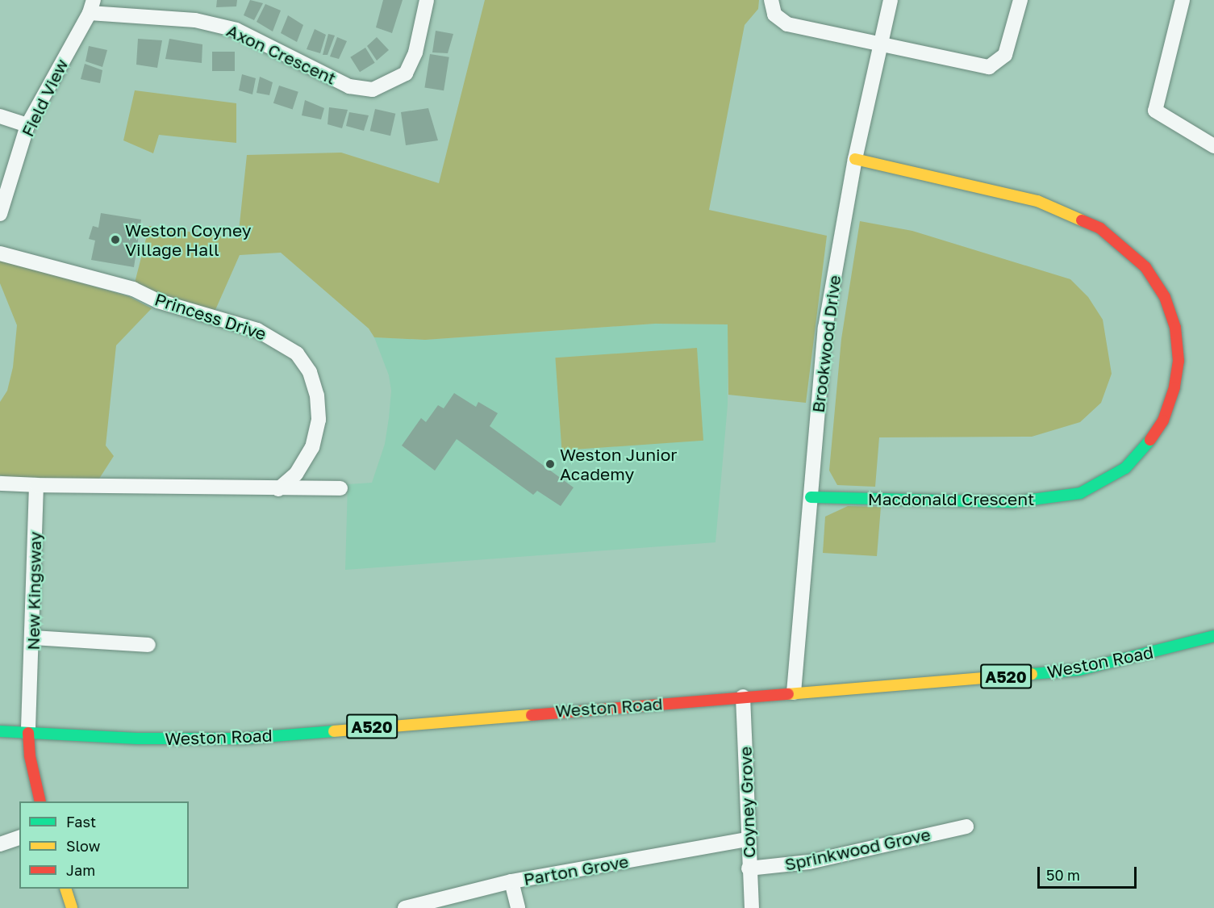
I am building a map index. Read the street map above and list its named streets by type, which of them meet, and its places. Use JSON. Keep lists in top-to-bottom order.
{
  "streets": {
    "main road": ["Macdonald Crescent", "Weston Road", "A520"],
    "street": [
      "Axon Crescent",
      "Field View",
      "Princess Drive",
      "Brookwood Drive",
      "New Kingsway",
      "Coyney Grove",
      "Sprinkwood Grove",
      "Parton Grove"
    ]
  },
  "crossings": [
    ["Axon Crescent", "Field View"],
    ["Brookwood Drive", "Macdonald Crescent"],
    ["Brookwood Drive", "Weston Road"],
    ["New Kingsway", "Weston Road"],
    ["Weston Road", "Coyney Grove"],
    ["Coyney Grove", "Sprinkwood Grove"],
    ["Coyney Grove", "Parton Grove"]
  ],
  "places": ["Weston Coyney Village Hall", "Weston Junior Academy"],
  "legend": ["Fast", "Slow", "Jam"],
  "scale_bar": "50 m"
}
